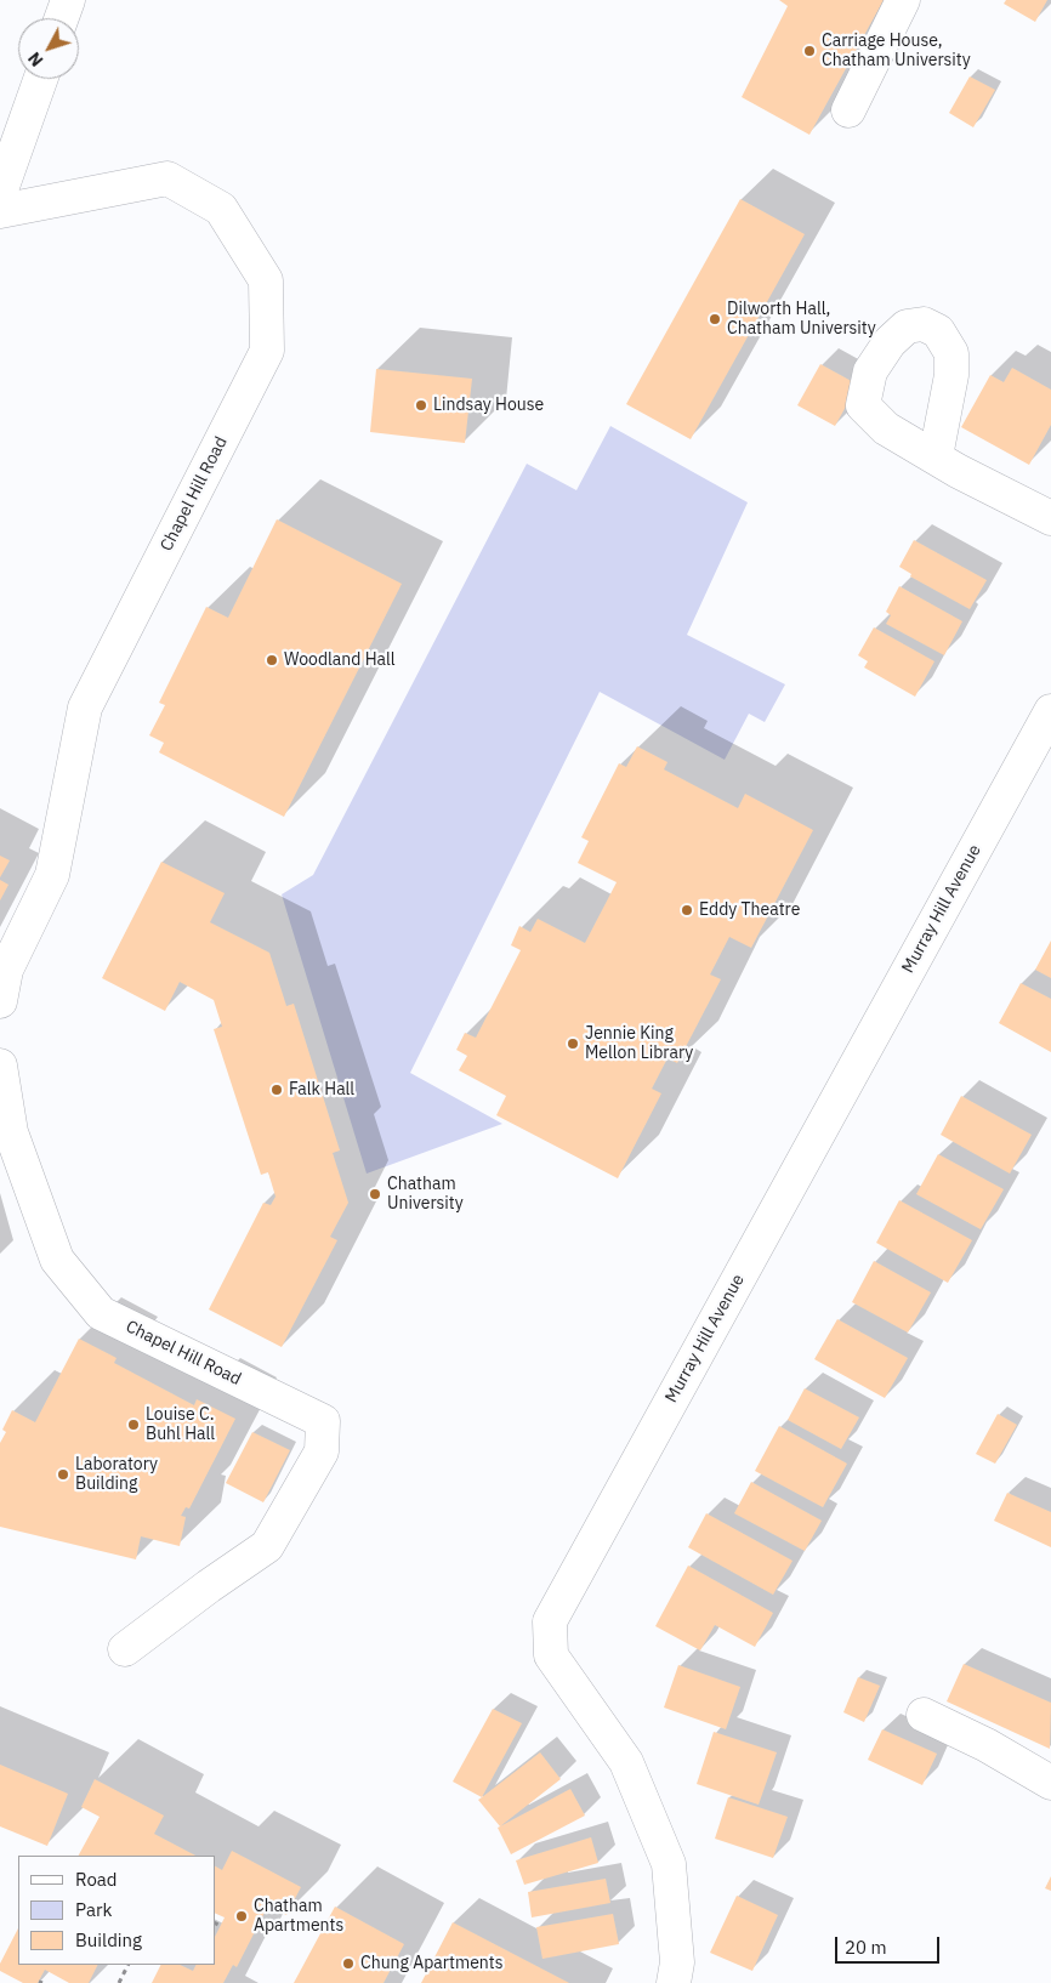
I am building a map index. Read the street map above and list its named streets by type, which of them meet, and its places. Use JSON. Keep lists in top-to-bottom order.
{
  "streets": {
    "street": ["Chapel Hill Road", "Murray Hill Avenue"]
  },
  "places": [
    "Carriage House, Chatham University",
    "Dilworth Hall, Chatham University",
    "Lindsay House",
    "Woodland Hall",
    "Eddy Theatre",
    "Jennie King Mellon Library",
    "Falk Hall",
    "Chatham University",
    "Louise C. Buhl Hall",
    "Laboratory Building",
    "Chatham Apartments",
    "Chung Apartments"
  ],
  "legend": ["Road", "Park", "Building"],
  "scale_bar": "20 m",
  "north": "bottom left"
}
